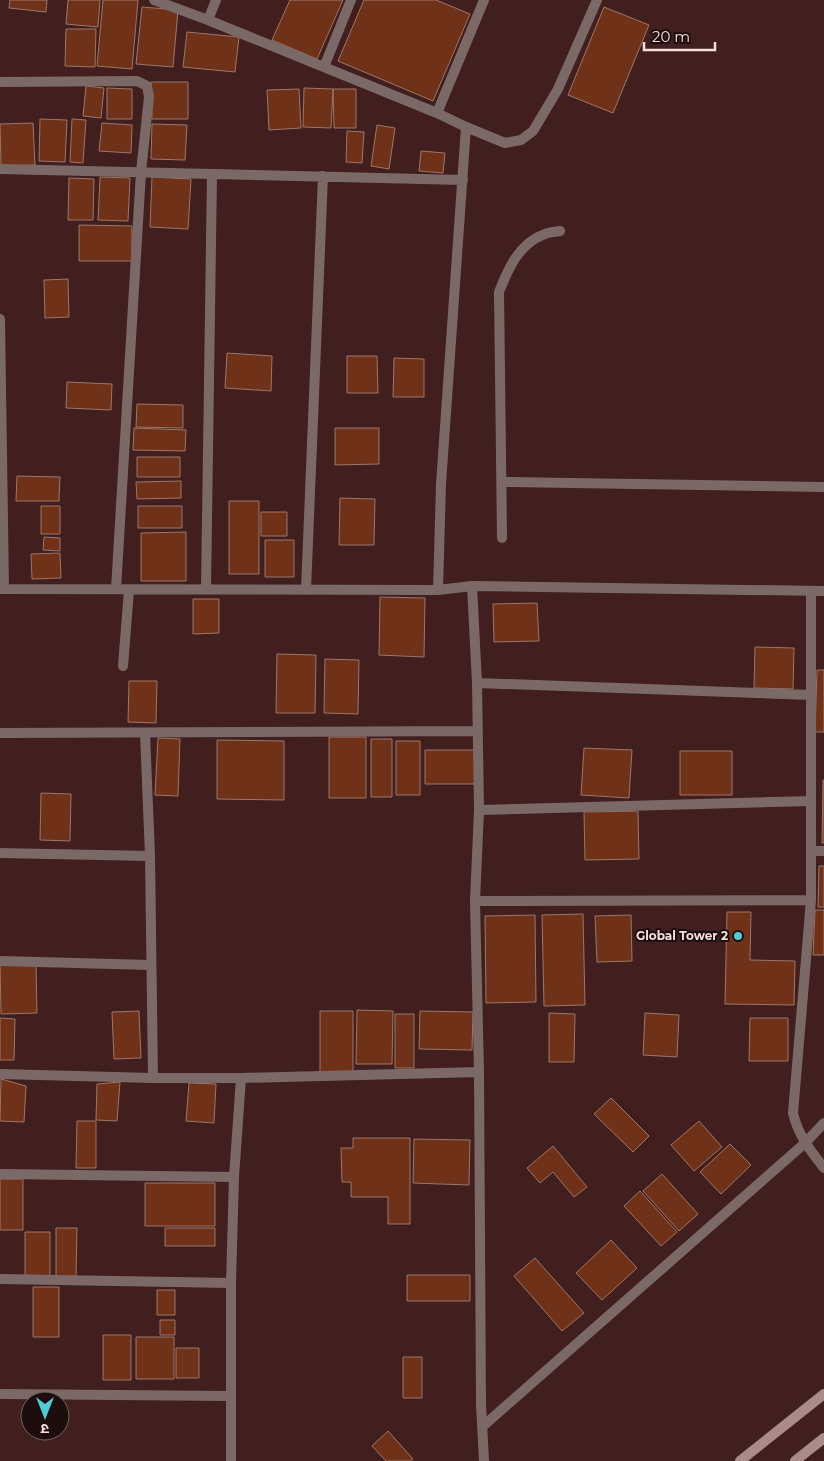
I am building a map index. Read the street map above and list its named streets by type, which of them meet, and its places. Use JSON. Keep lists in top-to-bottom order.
{
  "places": ["Global Tower 2"],
  "scale_bar": "20 m",
  "north": "bottom"
}
